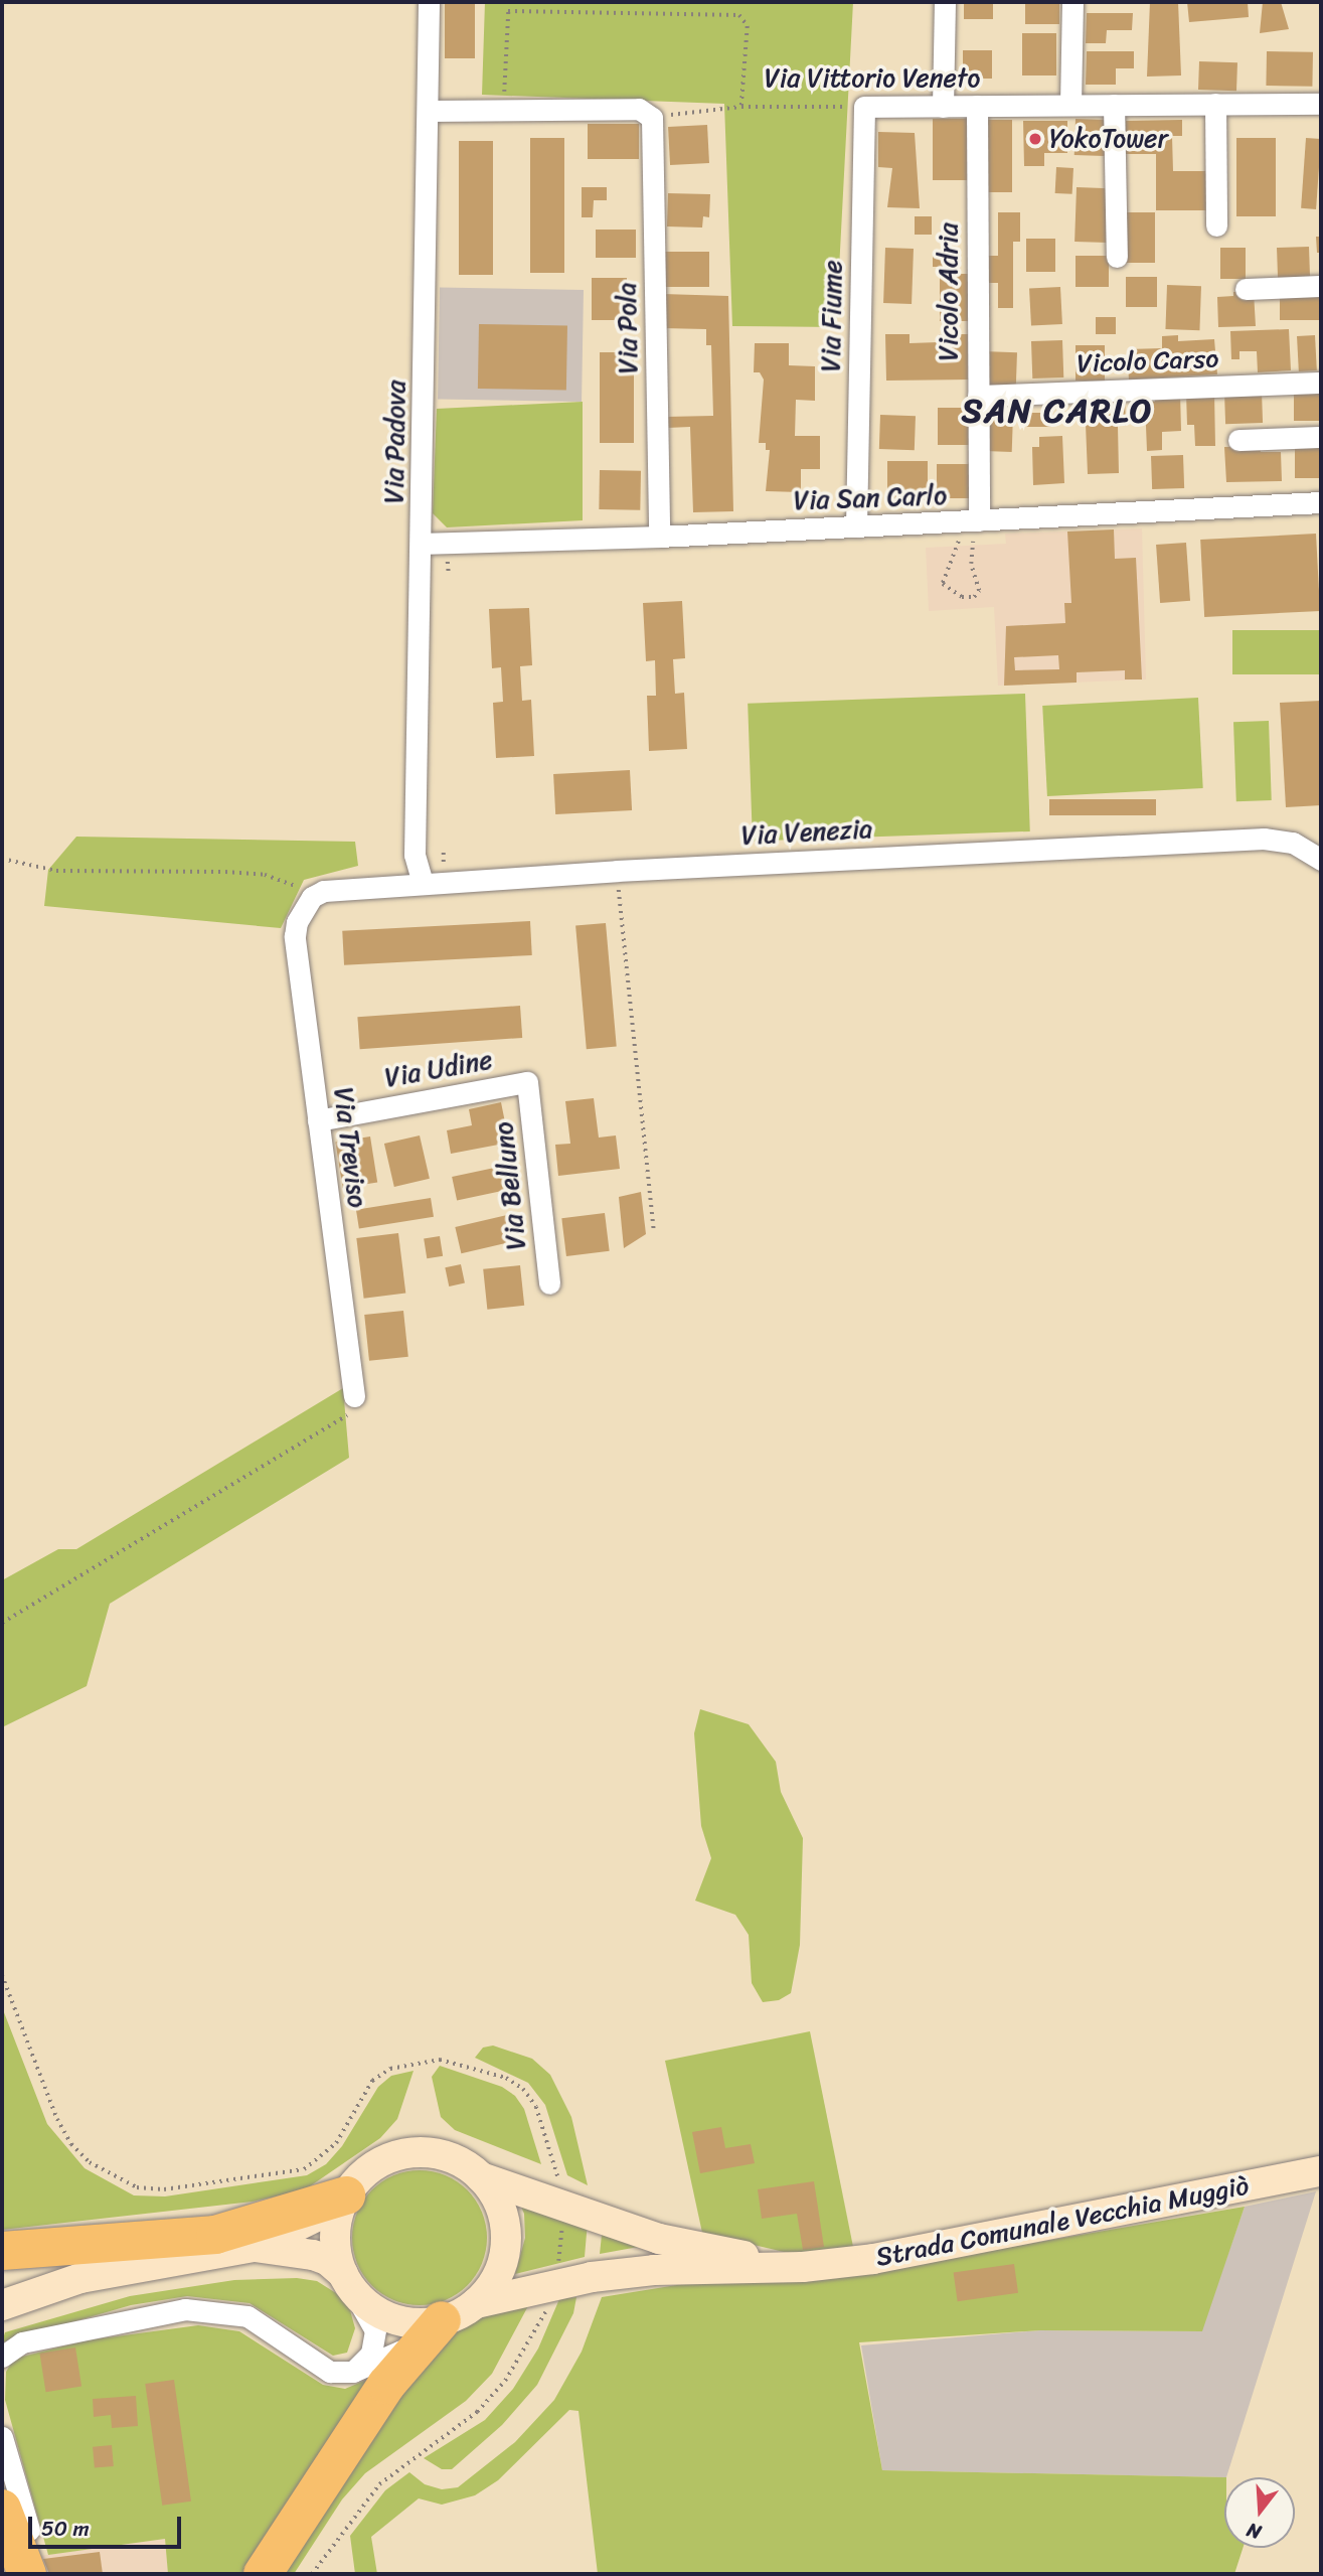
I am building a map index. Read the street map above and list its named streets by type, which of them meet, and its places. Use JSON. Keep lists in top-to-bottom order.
{
  "streets": {
    "main road": ["Strada Comunale Vecchia Muggiò"],
    "street": [
      "Via Vittorio Veneto",
      "Vicolo Adria",
      "Via Fiume",
      "Via Pola",
      "Vicolo Carso",
      "Via Padova",
      "Via San Carlo",
      "Via Venezia",
      "Via Udine",
      "Via Treviso",
      "Via Belluno"
    ]
  },
  "crossings": [
    ["Via Vittorio Veneto", "Vicolo Adria"],
    ["Via Vittorio Veneto", "Via Fiume"],
    ["Via Vittorio Veneto", "Via Pola"],
    ["Vicolo Adria", "Vicolo Carso"],
    ["Vicolo Adria", "Via San Carlo"],
    ["Via Fiume", "Via San Carlo"],
    ["Via Pola", "Via San Carlo"],
    ["Via Padova", "Via San Carlo"],
    ["Via Padova", "Via Venezia"],
    ["Via Venezia", "Via Treviso"],
    ["Via Udine", "Via Treviso"],
    ["Via Udine", "Via Belluno"]
  ],
  "districts": ["SAN CARLO"],
  "places": ["YokoTower"],
  "scale_bar": "50 m",
  "north": "bottom"
}
